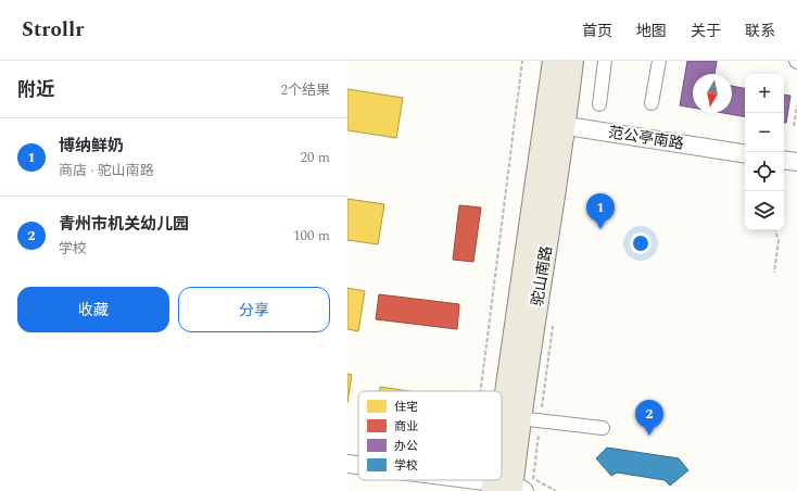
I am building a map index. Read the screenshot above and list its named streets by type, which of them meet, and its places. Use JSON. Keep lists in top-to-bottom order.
{
  "streets": {
    "main road": ["驼山南路"],
    "street": ["范公亭南路"]
  },
  "crossings": [
    ["范公亭南路", "驼山南路"]
  ],
  "legend": [
    "住宅",
    "商业",
    "办公",
    "学校"
  ],
  "north": "bottom",
  "page": {
    "header": "Strollr",
    "nav": [
      "首页",
      "地图",
      "关于",
      "联系"
    ],
    "heading": ["附近", "2个结果"],
    "map_buttons": ["+", "−"],
    "list": [
      {
        "mark": "1",
        "name": "博纳鲜奶",
        "note": "商店 · 驼山南路",
        "value": "20 m"
      },
      {
        "mark": "2",
        "name": "青州市机关幼儿园",
        "note": "学校",
        "value": "100 m"
      }
    ],
    "pins": ["1", "2"],
    "buttons": ["收藏", "分享"]
  }
}
